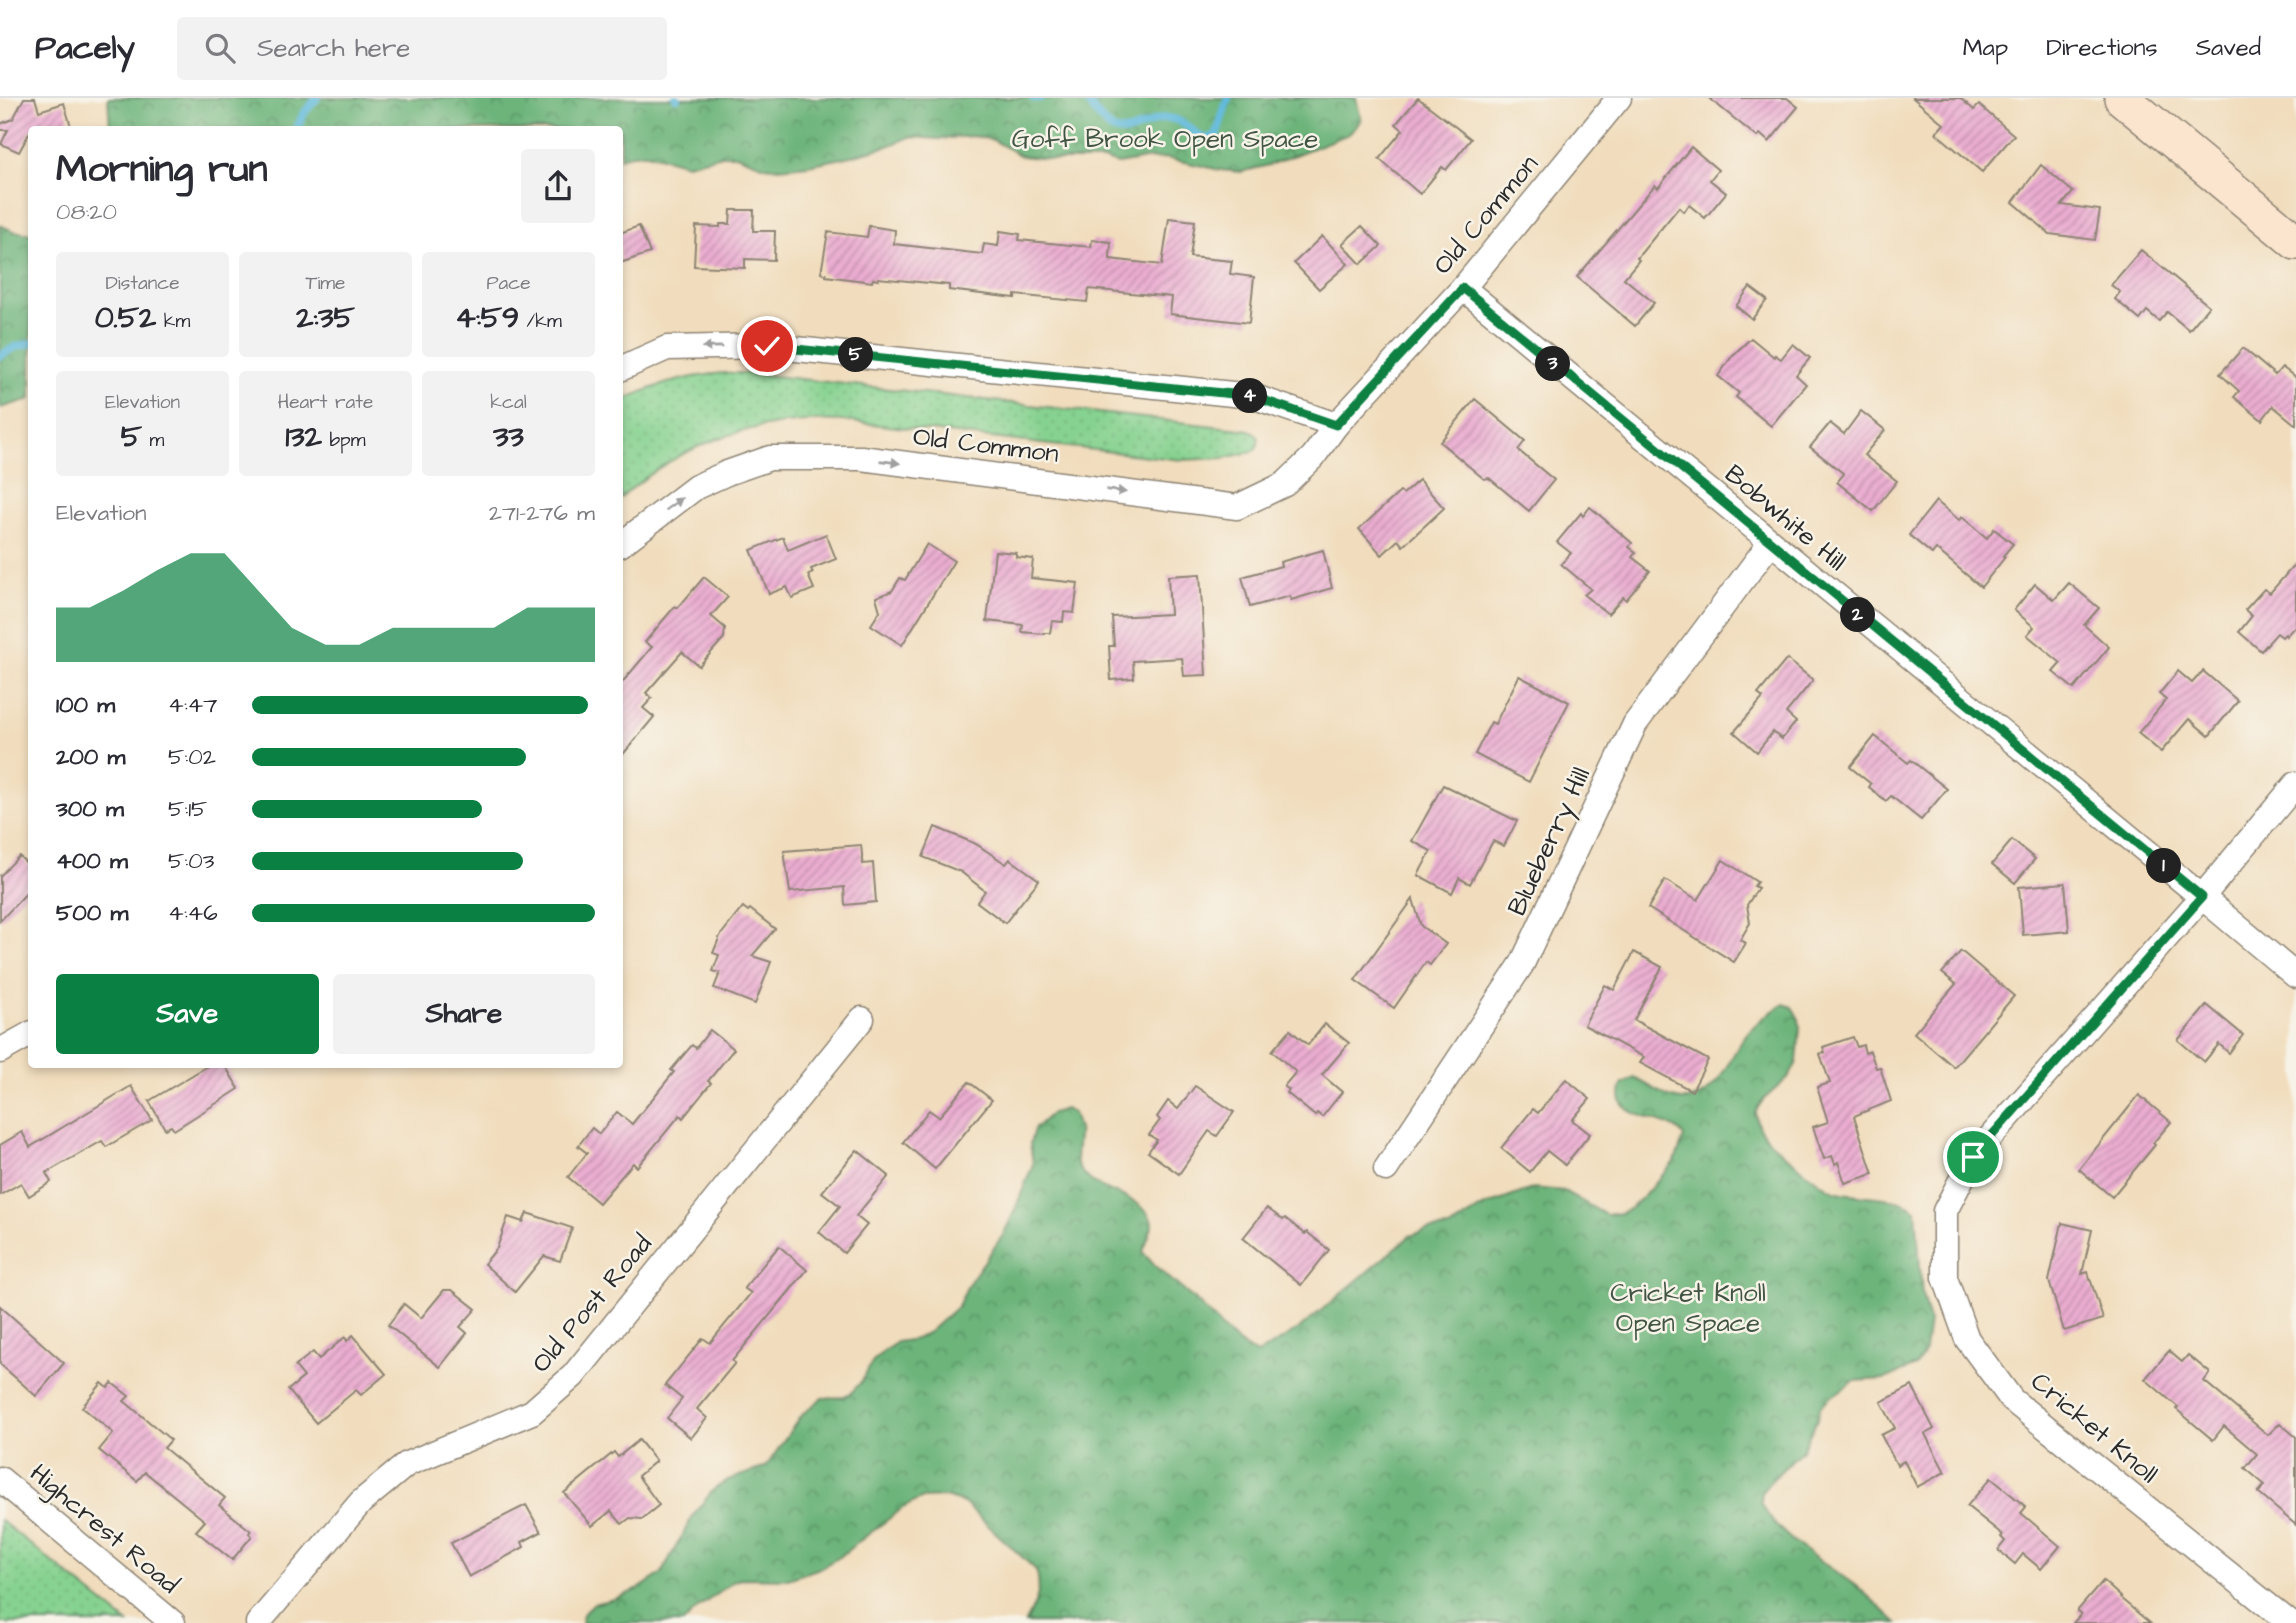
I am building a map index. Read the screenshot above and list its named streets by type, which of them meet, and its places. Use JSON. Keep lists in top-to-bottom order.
{
  "streets": {
    "street": [
      "Old Common",
      "Bobwhite Hill",
      "Blueberry Hill",
      "Old Post Road",
      "Cricket Knoll",
      "Highcrest Road"
    ]
  },
  "crossings": [
    ["Old Common", "Bobwhite Hill"],
    ["Bobwhite Hill", "Blueberry Hill"],
    ["Bobwhite Hill", "Cricket Knoll"]
  ],
  "parks": ["Goff Brook Open Space", "Cricket Knoll Open Space"],
  "page": {
    "header": "Pacely",
    "search": "Search here",
    "nav": ["Map", "Directions", "Saved"],
    "heading": ["Morning run", "08:20"],
    "stats": [
      ["Distance", "0.52 km"],
      ["Time", "2:35"],
      ["Pace", "4:59 /km"],
      ["Elevation", "5 m"],
      ["Heart rate", "132 bpm"],
      ["kcal", "33"]
    ],
    "pins": [
      "5",
      "3",
      "4",
      "2",
      "1"
    ],
    "chart": ["Elevation", "271–276 m"],
    "list": [
      {
        "name": "100 m",
        "note": "4:47"
      },
      {
        "name": "200 m",
        "note": "5:02"
      },
      {
        "name": "300 m",
        "note": "5:15"
      },
      {
        "name": "400 m",
        "note": "5:03"
      },
      {
        "name": "500 m",
        "note": "4:46"
      }
    ],
    "buttons": ["Save", "Share"]
  }
}
